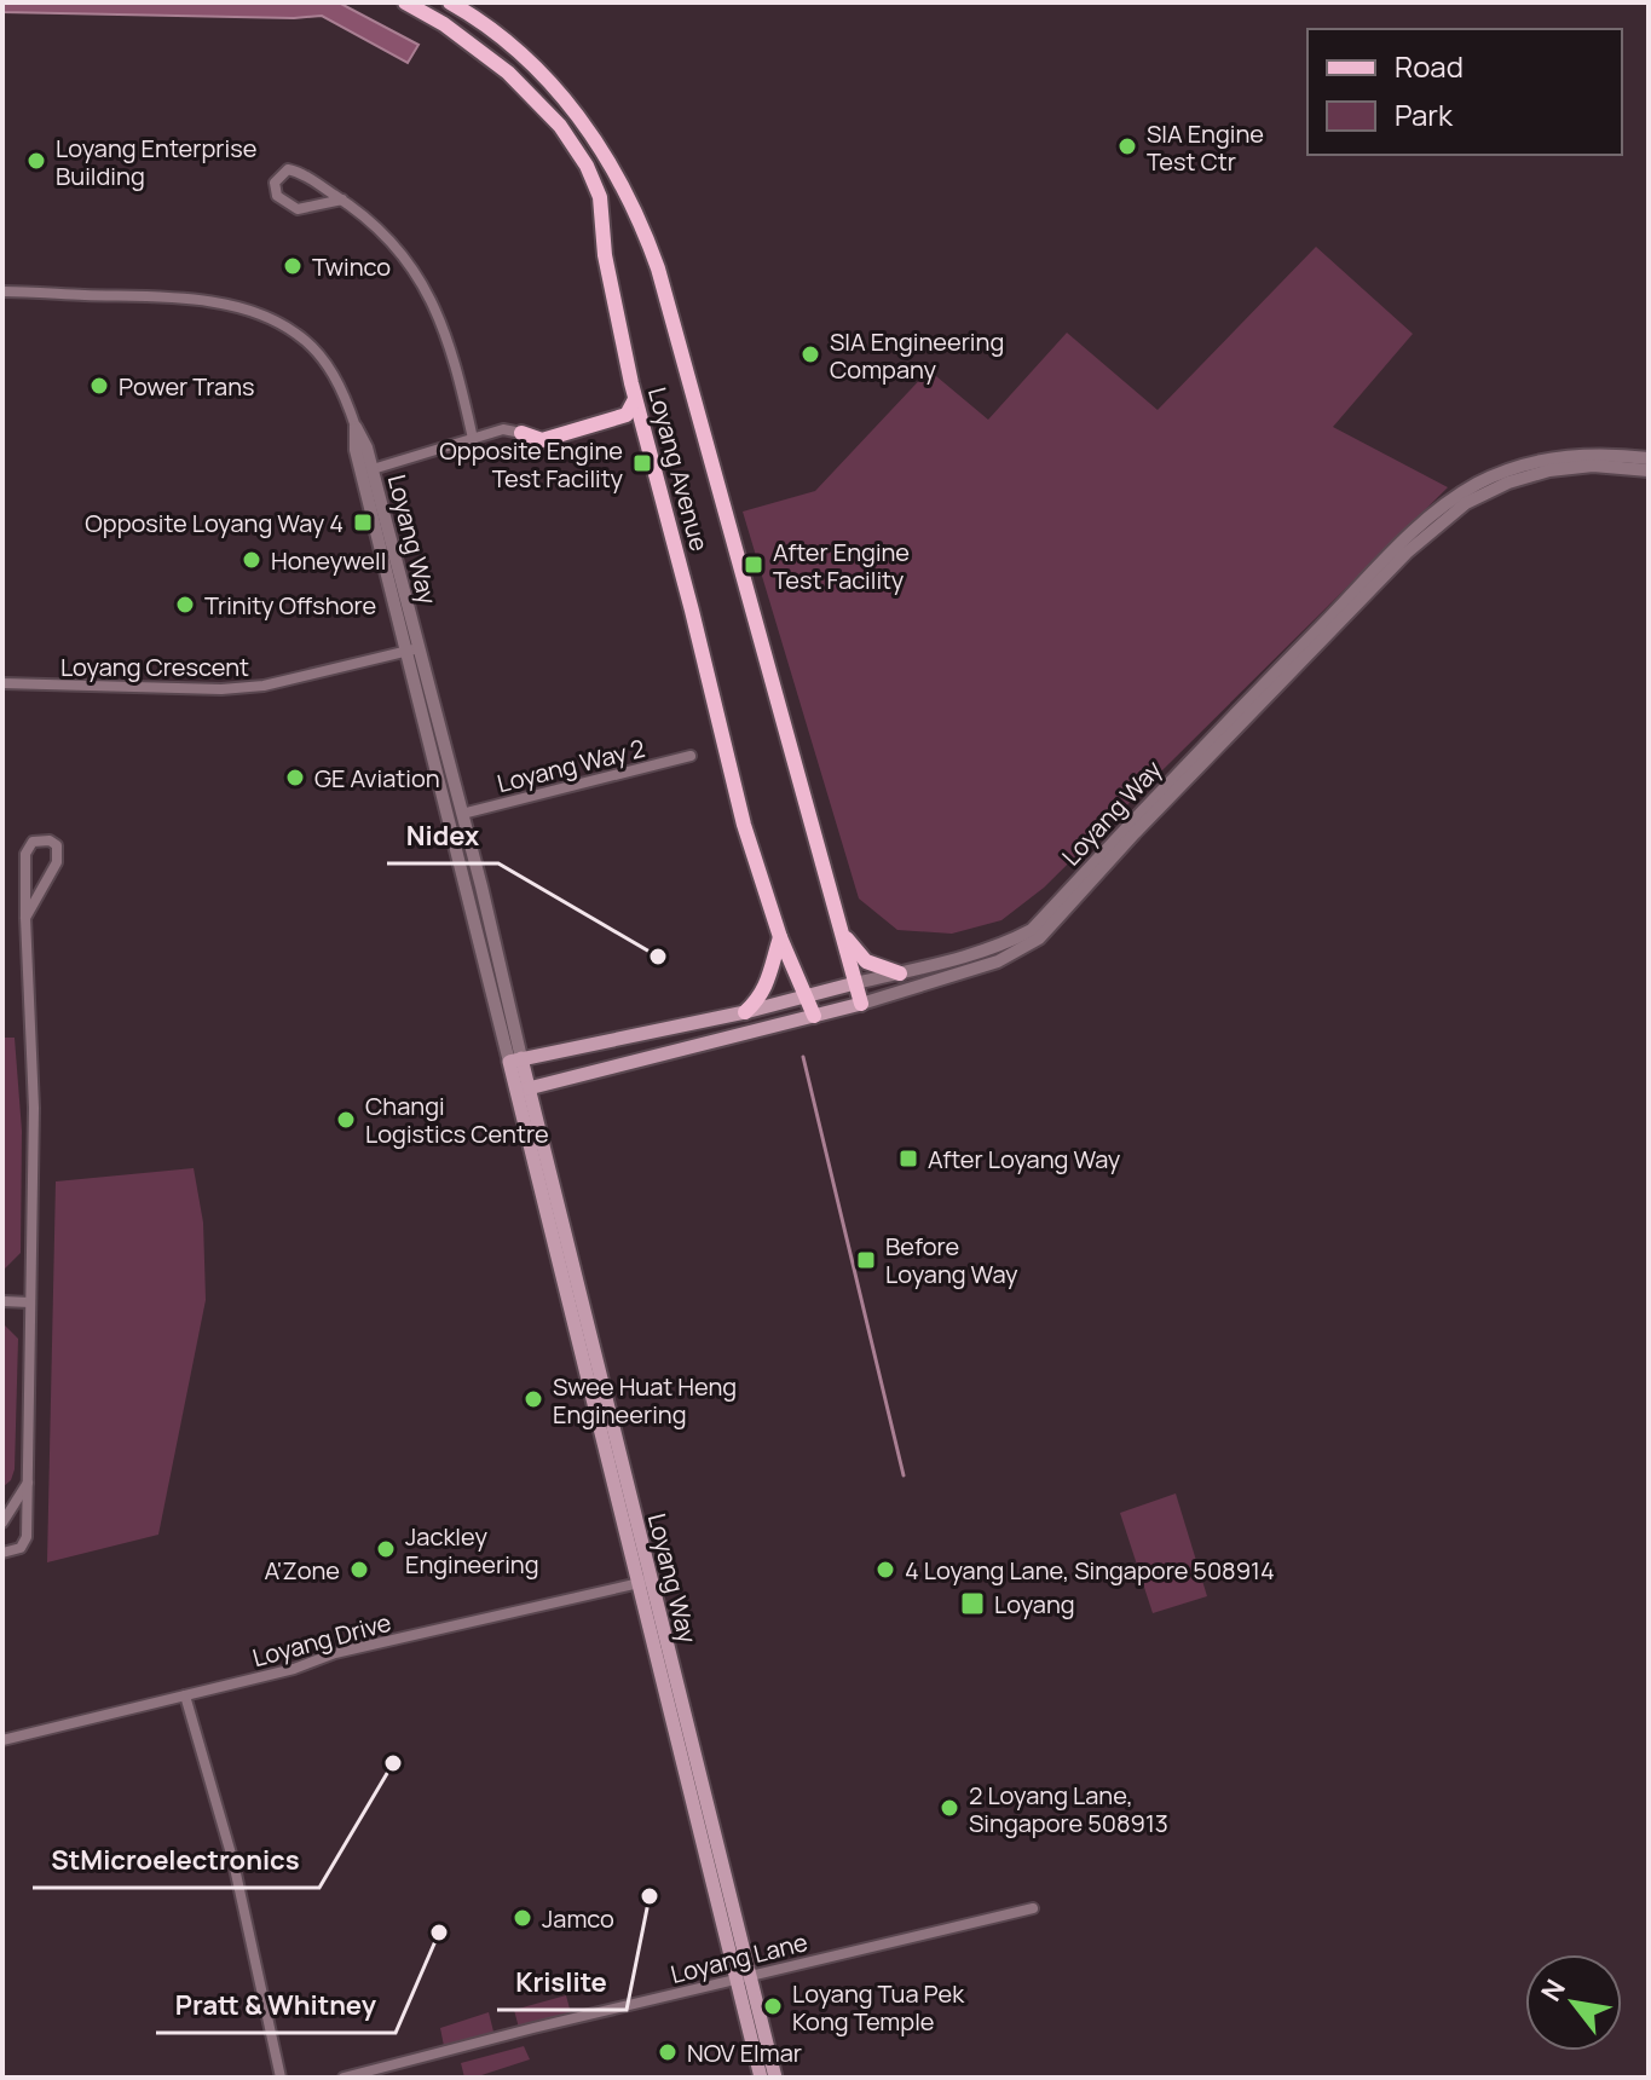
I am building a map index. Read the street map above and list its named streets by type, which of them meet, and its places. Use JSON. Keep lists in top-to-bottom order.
{
  "streets": {
    "main road": ["Loyang Avenue", "Loyang Way"],
    "street": [
      "Loyang Crescent",
      "Loyang Way 2",
      "Loyang Drive",
      "Loyang Lane"
    ]
  },
  "crossings": [
    ["Loyang Avenue", "Loyang Way"],
    ["Loyang Way", "Loyang Crescent"],
    ["Loyang Way", "Loyang Way 2"],
    ["Loyang Way", "Loyang Drive"],
    ["Loyang Way", "Loyang Lane"]
  ],
  "places": {
    "other": [
      "SIA Engine Test Ctr",
      "Loyang Enterprise Building",
      "Twinco",
      "SIA Engineering Company",
      "Power Trans",
      "Honeywell",
      "Trinity Offshore",
      "GE Aviation",
      "Nidex",
      "Changi Logistics Centre",
      "Swee Huat Heng Engineering",
      "Jackley Engineering",
      "A'Zone",
      "4 Loyang Lane, Singapore 508914",
      "StMicroelectronics",
      "2 Loyang Lane, Singapore 508913",
      "Krislite",
      "Jamco",
      "Pratt & Whitney",
      "Loyang Tua Pek Kong Temple",
      "NOV Elmar"
    ],
    "transit": [
      "Opposite Engine Test Facility",
      "Opposite Loyang Way 4",
      "After Engine Test Facility",
      "After Loyang Way",
      "Before Loyang Way",
      "Loyang"
    ]
  },
  "legend": ["Road", "Park"],
  "north": "top left"
}
